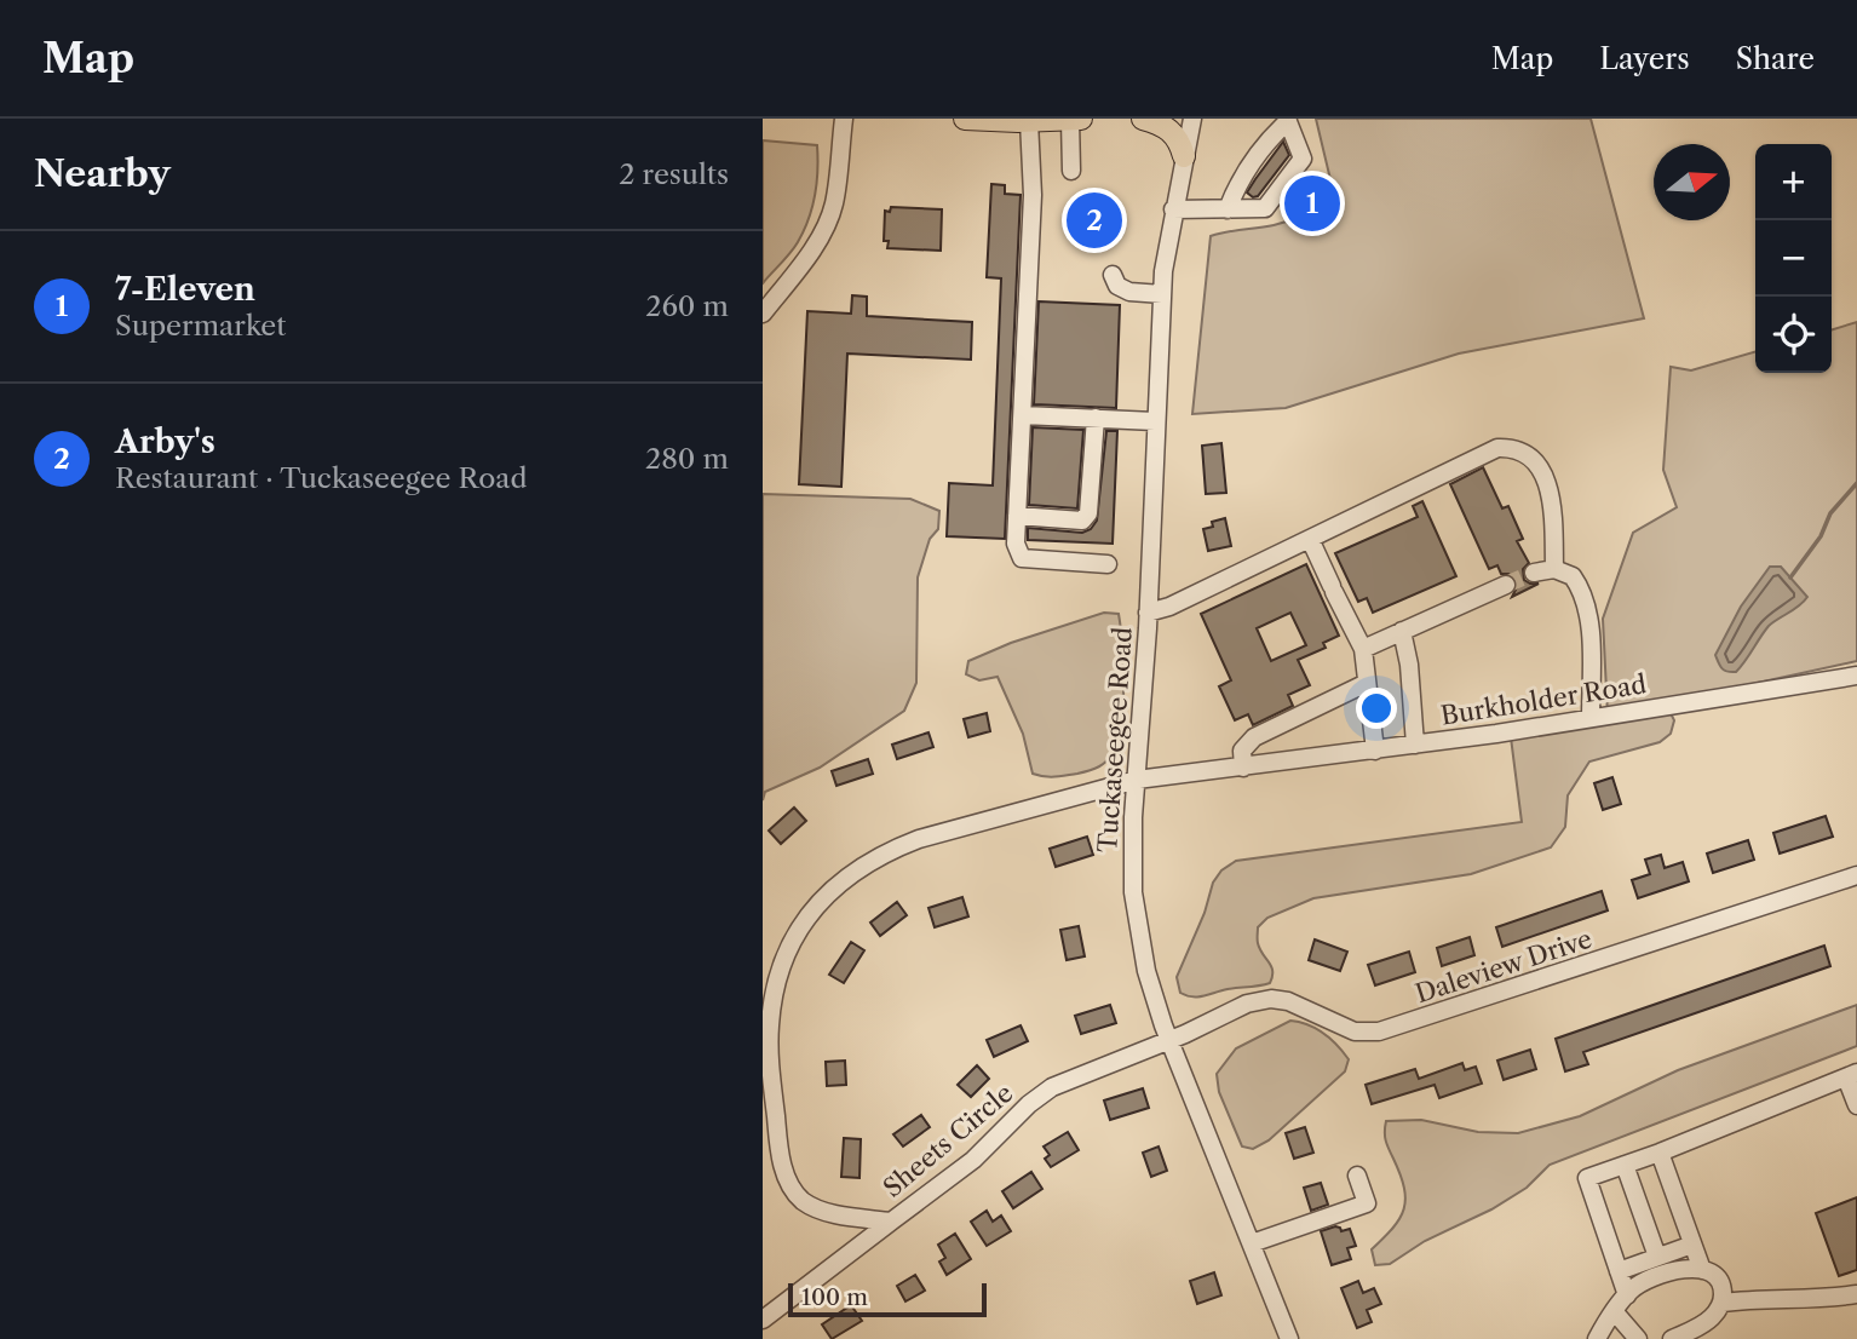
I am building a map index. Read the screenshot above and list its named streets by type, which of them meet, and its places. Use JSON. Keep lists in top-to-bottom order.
{
  "streets": {
    "street": [
      "Burkholder Road",
      "Tuckaseegee Road",
      "Daleview Drive",
      "Sheets Circle"
    ]
  },
  "crossings": [
    ["Burkholder Road", "Tuckaseegee Road"],
    ["Burkholder Road", "Sheets Circle"],
    ["Tuckaseegee Road", "Daleview Drive"],
    ["Tuckaseegee Road", "Sheets Circle"],
    ["Daleview Drive", "Sheets Circle"]
  ],
  "scale_bar": "100 m",
  "north": "right",
  "page": {
    "header": "Map",
    "nav": ["Map", "Layers", "Share"],
    "heading": ["Nearby", "2 results"],
    "map_buttons": ["+", "−"],
    "pins": ["1", "2"],
    "list": [
      {
        "mark": "1",
        "name": "7-Eleven",
        "note": "Supermarket",
        "value": "260 m"
      },
      {
        "mark": "2",
        "name": "Arby's",
        "note": "Restaurant · Tuckaseegee Road",
        "value": "280 m"
      }
    ],
    "scale": "100 m"
  }
}
